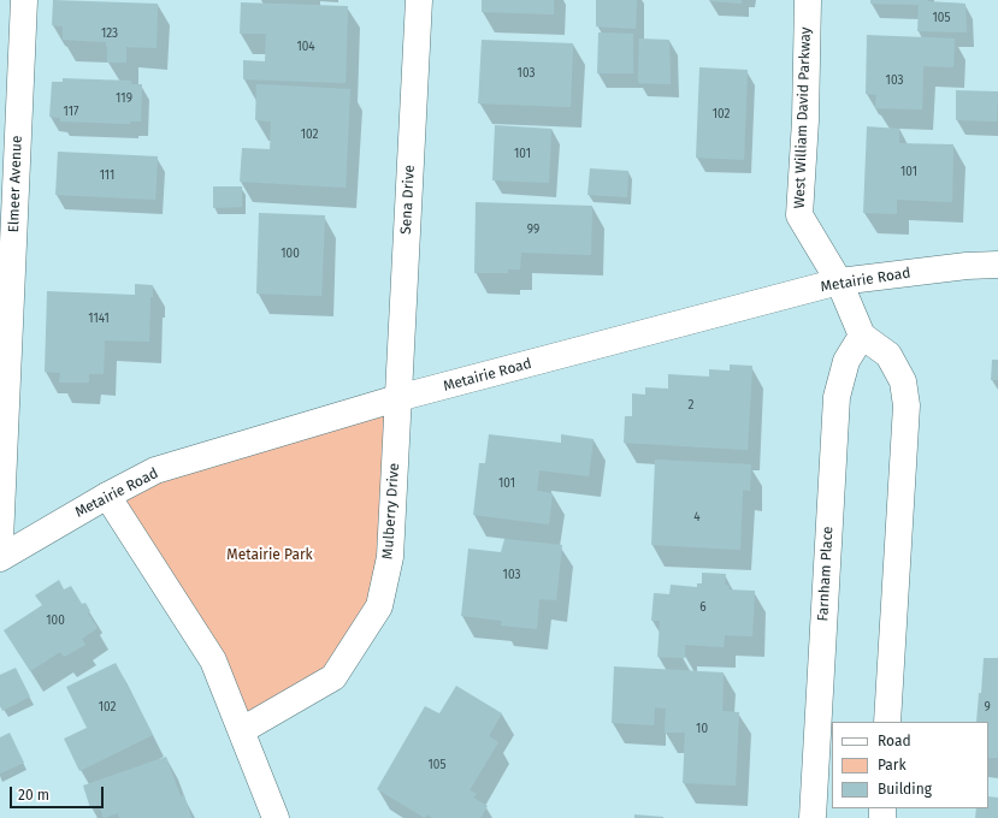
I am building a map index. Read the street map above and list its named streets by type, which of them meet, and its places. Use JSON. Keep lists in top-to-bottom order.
{
  "streets": {
    "street": [
      "West William David Parkway",
      "Elmeer Avenue",
      "Sena Drive",
      "Metairie Road",
      "Mulberry Drive",
      "Farnham Place"
    ]
  },
  "crossings": [
    ["West William David Parkway", "Metairie Road"],
    ["Sena Drive", "Metairie Road"],
    ["Sena Drive", "Mulberry Drive"],
    ["Metairie Road", "Mulberry Drive"]
  ],
  "parks": ["Metairie Park"],
  "house_numbers": [
    "105",
    "123",
    "104",
    "103",
    "103",
    "119",
    "117",
    "102",
    "102",
    "101",
    "101",
    "111",
    "99",
    "100",
    "1141",
    "2",
    "101",
    "4",
    "103",
    "6",
    "100",
    "102",
    "9",
    "10",
    "105"
  ],
  "legend": ["Road", "Park", "Building"],
  "scale_bar": "20 m"
}
